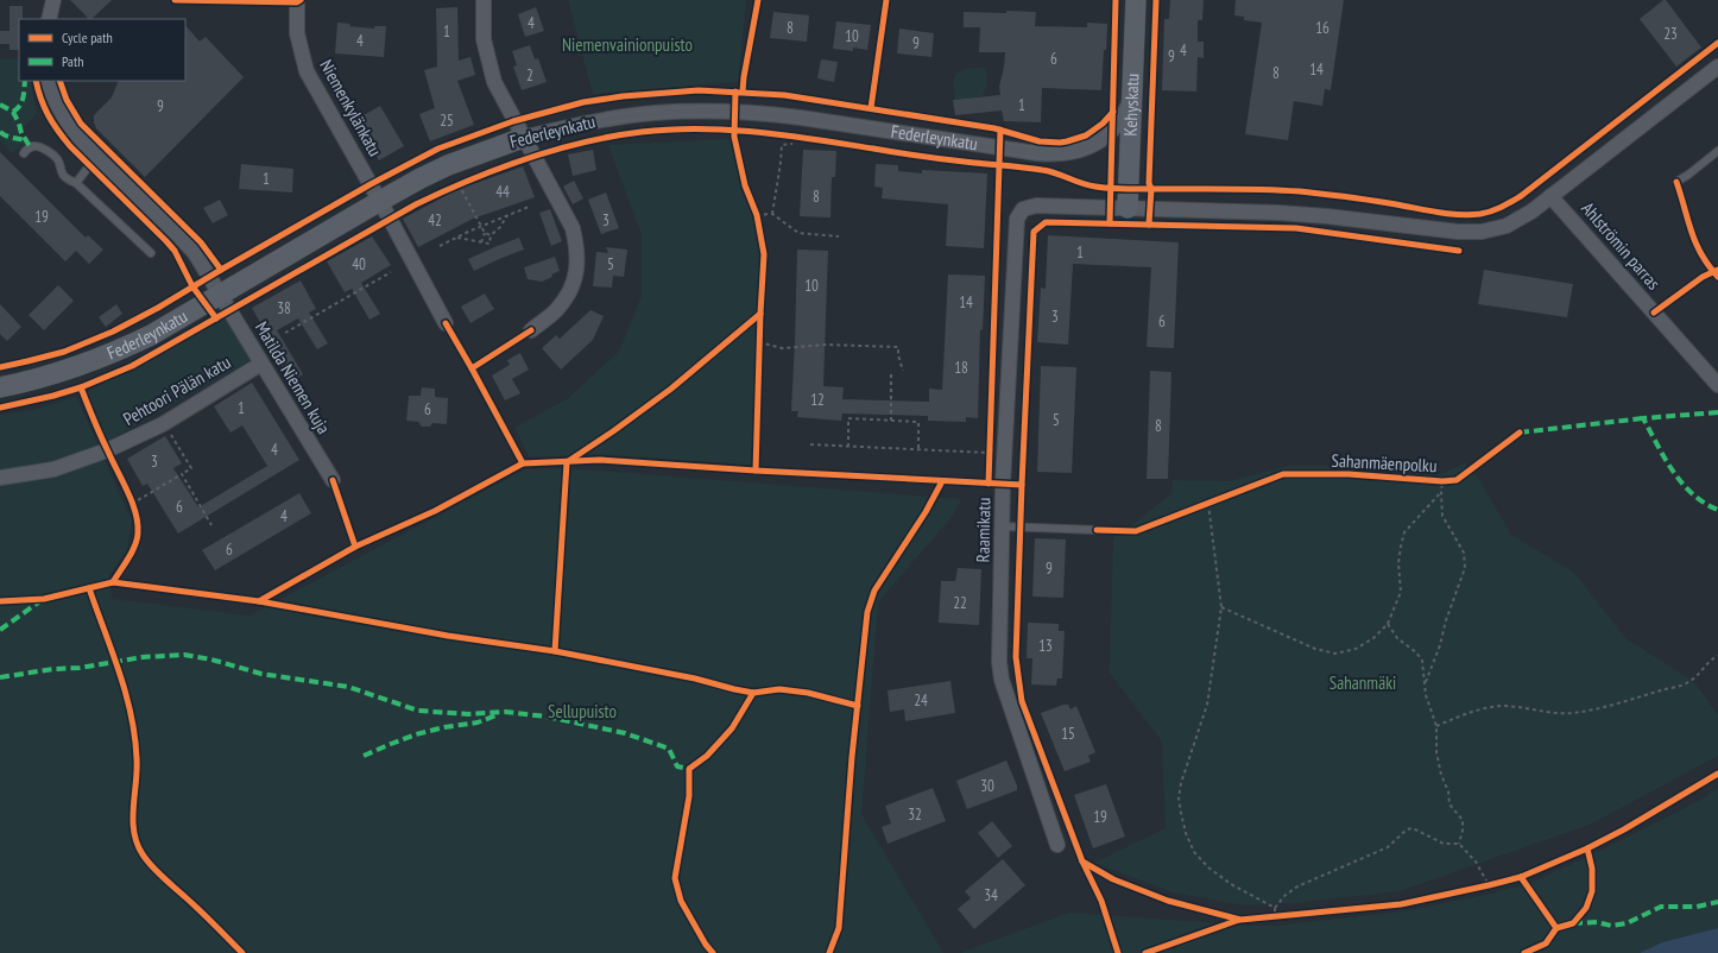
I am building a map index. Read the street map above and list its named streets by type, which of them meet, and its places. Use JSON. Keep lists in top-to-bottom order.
{
  "streets": {
    "street": [
      "Kehyskatu",
      "Niemenkylänkatu",
      "Federleynkatu",
      "Ahlströmin parras",
      "Matilda Niemen kuja",
      "Pehtoori Pälän katu",
      "Raamikatu"
    ],
    "cycle path": ["Sahanmäenpolku"]
  },
  "crossings": [
    ["Kehyskatu", "Federleynkatu"],
    ["Kehyskatu", "Raamikatu"],
    ["Niemenkylänkatu", "Federleynkatu"],
    ["Federleynkatu", "Matilda Niemen kuja"],
    ["Matilda Niemen kuja", "Pehtoori Pälän katu"]
  ],
  "parks": ["Niemenvainionpuisto", "Sahanmäki", "Sellupuisto"],
  "house_numbers": [
    "4",
    "8",
    "16",
    "1",
    "23",
    "10",
    "4",
    "9",
    "4",
    "9",
    "6",
    "14",
    "8",
    "2",
    "1",
    "9",
    "25",
    "1",
    "44",
    "8",
    "19",
    "42",
    "3",
    "1",
    "40",
    "5",
    "10",
    "14",
    "38",
    "3",
    "6",
    "18",
    "12",
    "1",
    "6",
    "5",
    "8",
    "4",
    "3",
    "6",
    "4",
    "6",
    "9",
    "22",
    "13",
    "24",
    "15",
    "30",
    "32",
    "19",
    "34"
  ],
  "legend": ["Cycle path", "Path"]
}
